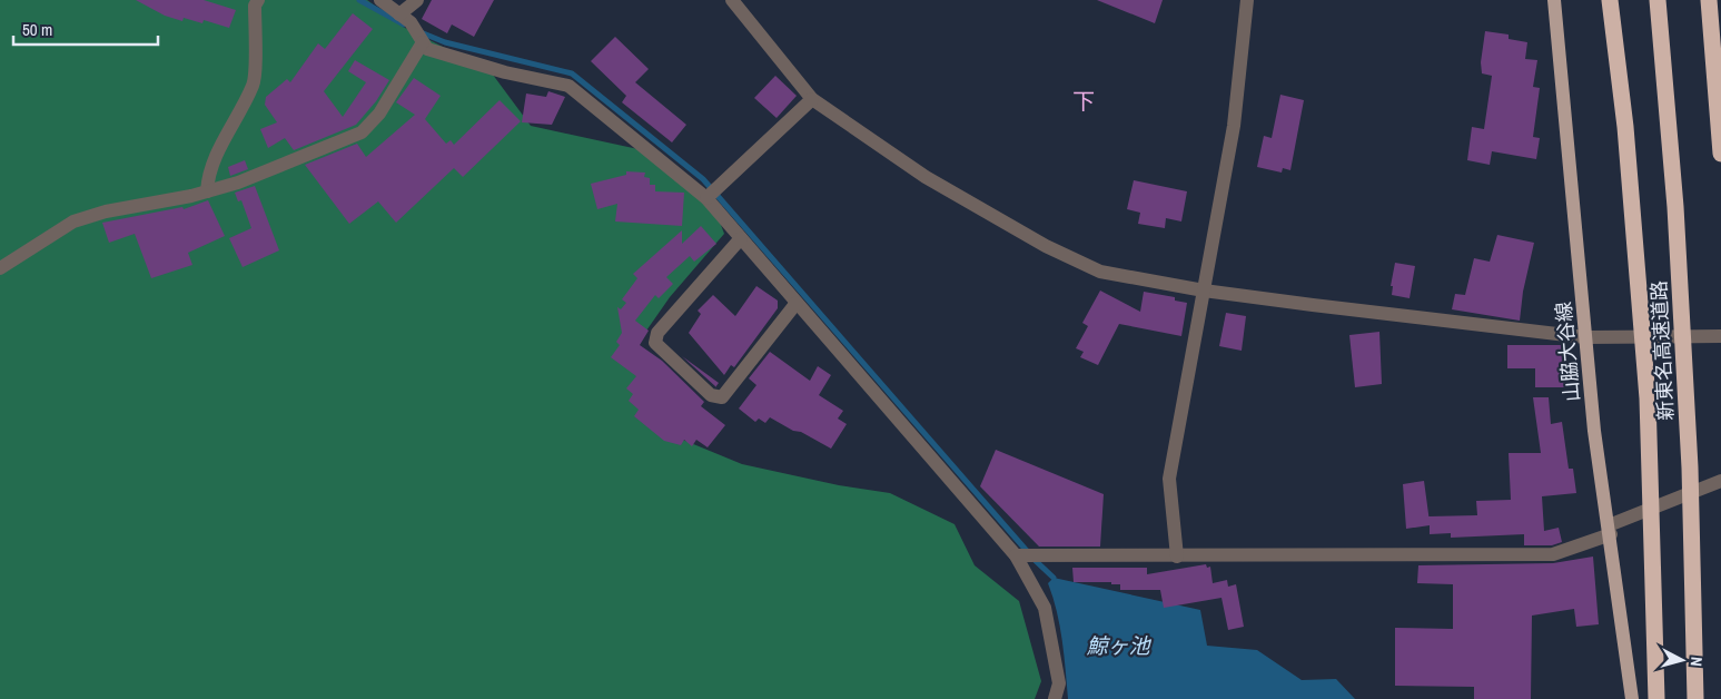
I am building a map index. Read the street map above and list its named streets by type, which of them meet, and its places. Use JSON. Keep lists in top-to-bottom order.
{
  "streets": {
    "highway": ["新東名高速道路"],
    "main road": ["山脇大谷線"]
  },
  "districts": ["下"],
  "water": ["鯨ヶ池"],
  "scale_bar": "50 m",
  "north": "right"
}
